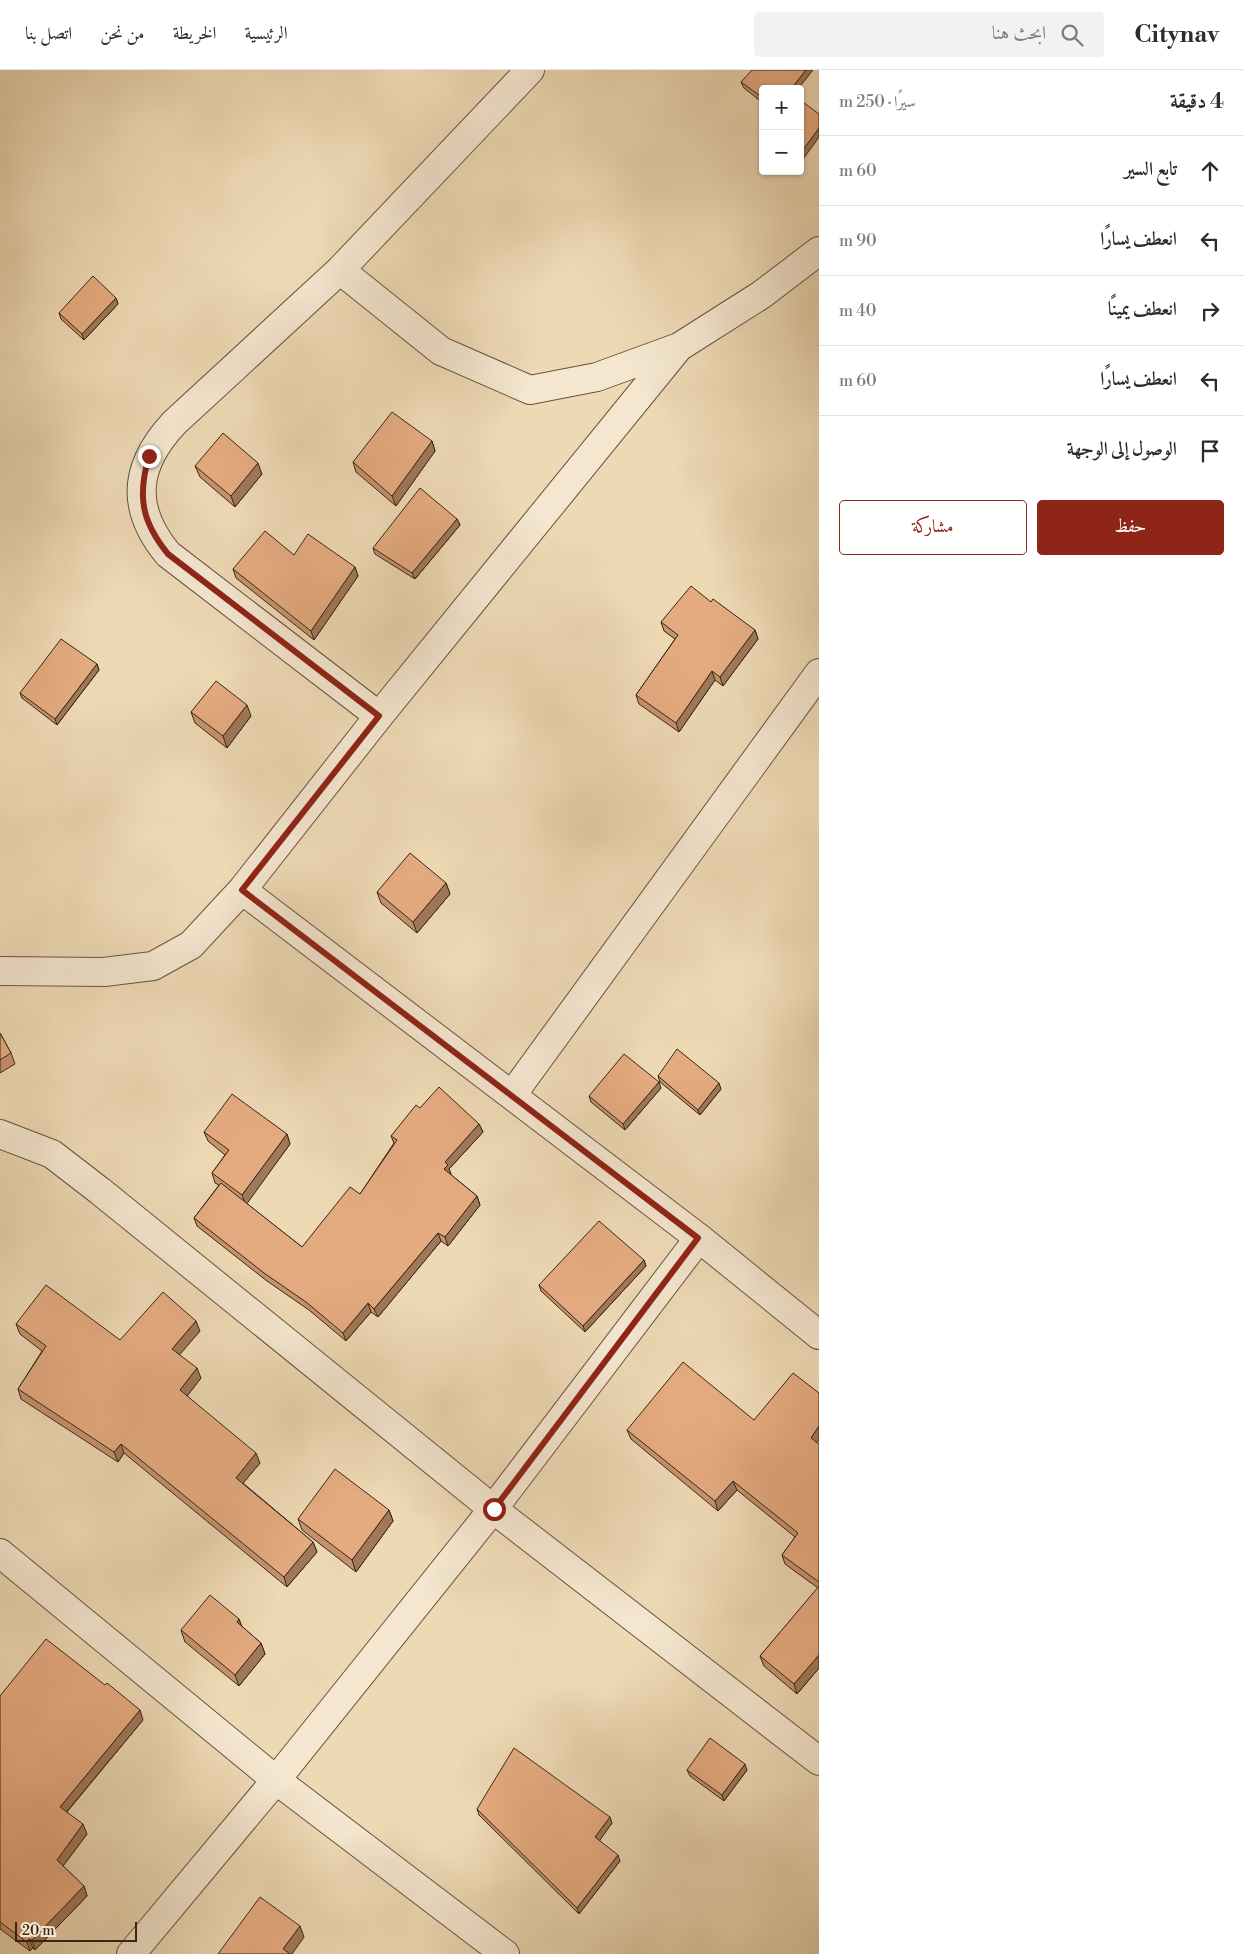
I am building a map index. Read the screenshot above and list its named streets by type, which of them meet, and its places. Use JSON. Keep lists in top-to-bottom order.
{
  "scale_bar": "20 m",
  "page": {
    "header": "Citynav",
    "search": "ابحث هنا",
    "nav": [
      "الرئيسية",
      "الخريطة",
      "من نحن",
      "اتصل بنا"
    ],
    "heading": ["4 دقيقة", "سيرًا · 250 m"],
    "map_buttons": ["+", "−"],
    "list": [
      ["تابع السير", "60 m"],
      ["انعطف يسارًا", "90 m"],
      ["انعطف يمينًا", "40 m"],
      ["انعطف يسارًا", "60 m"],
      "الوصول إلى الوجهة"
    ],
    "buttons": ["حفظ", "مشاركة"],
    "scale": "20 m"
  }
}
